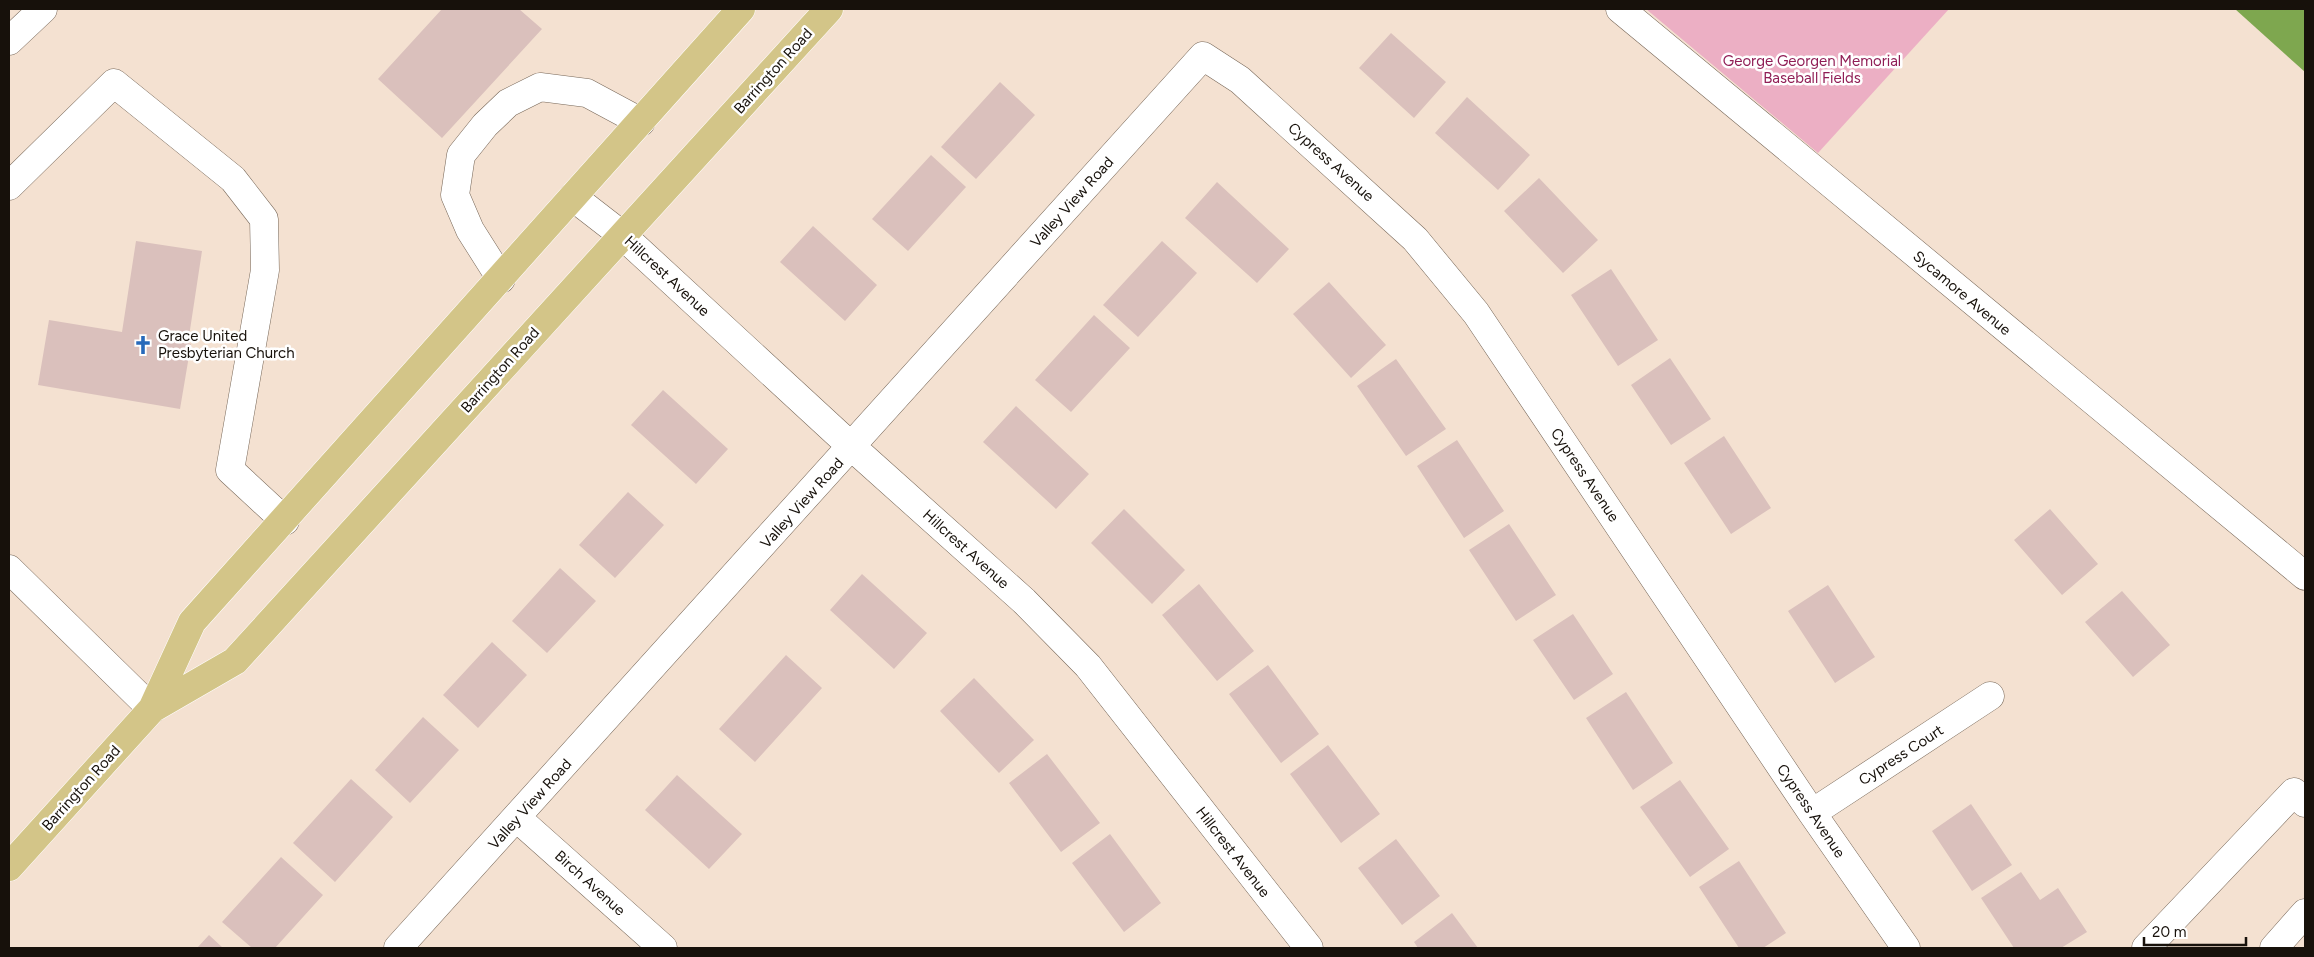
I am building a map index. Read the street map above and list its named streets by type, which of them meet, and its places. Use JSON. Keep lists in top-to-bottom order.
{
  "streets": {
    "main road": ["Barrington Road"],
    "street": [
      "Cypress Avenue",
      "Valley View Road",
      "Hillcrest Avenue",
      "Sycamore Avenue",
      "Cypress Court",
      "Birch Avenue"
    ]
  },
  "crossings": [
    ["Barrington Road", "Hillcrest Avenue"],
    ["Cypress Avenue", "Valley View Road"],
    ["Cypress Avenue", "Cypress Court"],
    ["Valley View Road", "Hillcrest Avenue"],
    ["Valley View Road", "Birch Avenue"]
  ],
  "parks": ["George Georgen Memorial Baseball Fields"],
  "places": {
    "church": ["Grace United Presbyterian Church"]
  },
  "scale_bar": "20 m"
}
